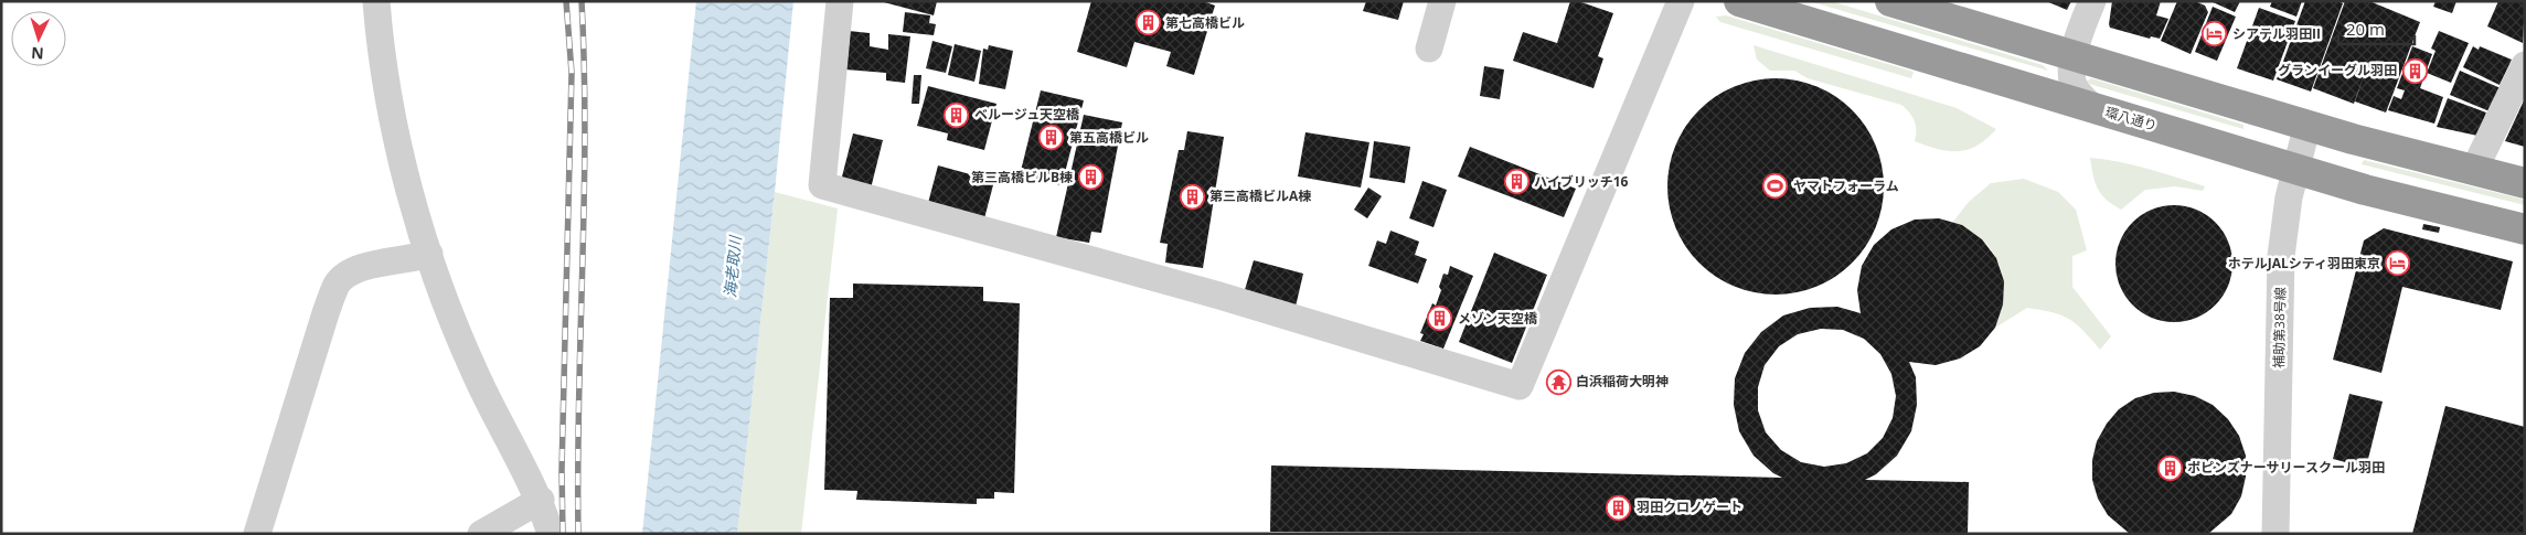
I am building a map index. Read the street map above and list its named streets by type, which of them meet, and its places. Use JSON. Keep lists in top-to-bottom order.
{
  "streets": {
    "highway": ["環八通り"],
    "street": ["補助第38号線"]
  },
  "crossings": [
    ["環八通り", "補助第38号線"]
  ],
  "water": ["海老取川"],
  "places": {
    "building": [
      "第七高橋ビル",
      "グランイーグル羽田",
      "ベルージュ天空橋",
      "第五高橋ビル",
      "第三高橋ビルB棟",
      "ハイブリッチ16",
      "第三高橋ビルA棟",
      "メゾン天空橋",
      "ポピンズナーサリースクール羽田",
      "羽田クロノゲート"
    ],
    "hotel": ["シアテル羽田II", "ホテルJALシティ羽田東京"],
    "sports": ["ヤマトフォーラム"],
    "temple": ["白浜稲荷大明神"]
  },
  "scale_bar": "20 m",
  "north": "bottom"
}
